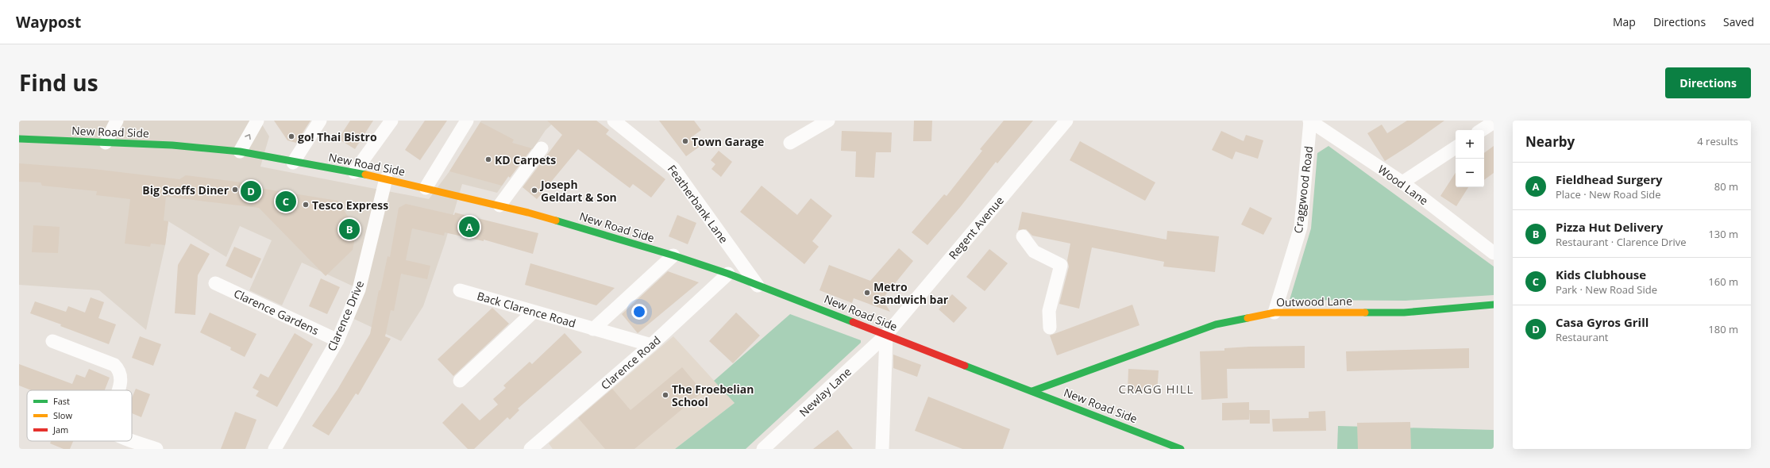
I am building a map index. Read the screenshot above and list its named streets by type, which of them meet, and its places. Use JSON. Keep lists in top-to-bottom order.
{
  "streets": {
    "main road": ["New Road Side", "Outwood Lane"],
    "street": [
      "Wood Lane",
      "Craggwood Road",
      "Featherbank Lane",
      "Regent Avenue",
      "Back Clarence Road",
      "Clarence Gardens",
      "Clarence Drive",
      "Clarence Road",
      "Newlay Lane"
    ]
  },
  "crossings": [
    ["New Road Side", "Featherbank Lane"],
    ["New Road Side", "Regent Avenue"],
    ["New Road Side", "Outwood Lane"],
    ["New Road Side", "Clarence Drive"],
    ["New Road Side", "Clarence Road"],
    ["New Road Side", "Newlay Lane"],
    ["Wood Lane", "Craggwood Road"],
    ["Craggwood Road", "Outwood Lane"],
    ["Regent Avenue", "Newlay Lane"],
    ["Back Clarence Road", "Clarence Road"],
    ["Clarence Gardens", "Clarence Drive"]
  ],
  "districts": ["CRAGG HILL"],
  "places": [
    "go! Thai Bistro",
    "Town Garage",
    "KD Carpets",
    "Big Scoffs Diner",
    "Joseph Geldart & Son",
    "Tesco Express",
    "Metro Sandwich bar",
    "The Froebelian School"
  ],
  "legend": ["Fast", "Slow", "Jam"],
  "page": {
    "header": "Waypost",
    "nav": ["Map", "Directions", "Saved"],
    "title": "Find us",
    "buttons": "Directions",
    "heading": ["Nearby", "4 results"],
    "map_buttons": ["+", "−"],
    "list": [
      {
        "mark": "A",
        "name": "Fieldhead Surgery",
        "note": "Place · New Road Side",
        "value": "80 m"
      },
      {
        "mark": "B",
        "name": "Pizza Hut Delivery",
        "note": "Restaurant · Clarence Drive",
        "value": "130 m"
      },
      {
        "mark": "C",
        "name": "Kids Clubhouse",
        "note": "Park · New Road Side",
        "value": "160 m"
      },
      {
        "mark": "D",
        "name": "Casa Gyros Grill",
        "note": "Restaurant",
        "value": "180 m"
      }
    ],
    "pins": [
      "D",
      "C",
      "A",
      "B"
    ]
  }
}
